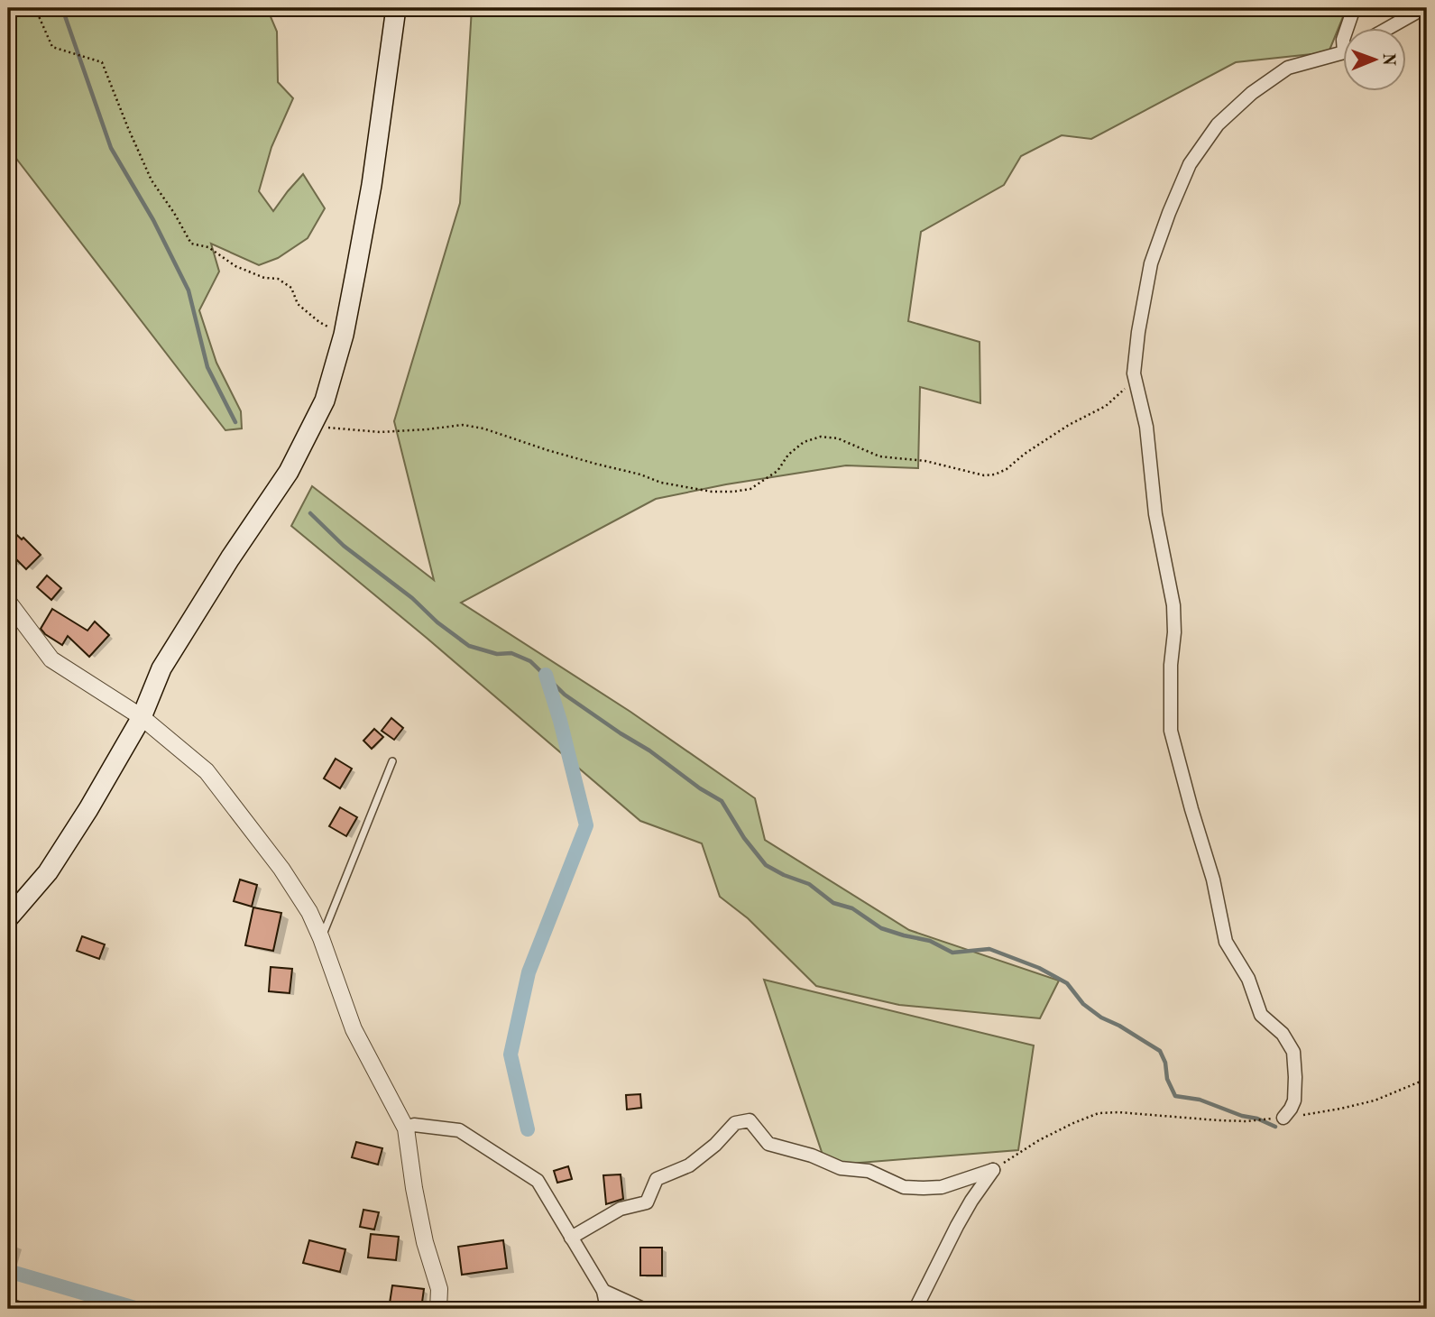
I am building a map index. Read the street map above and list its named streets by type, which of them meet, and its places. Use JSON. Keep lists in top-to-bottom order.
{
  "north": "right"
}
